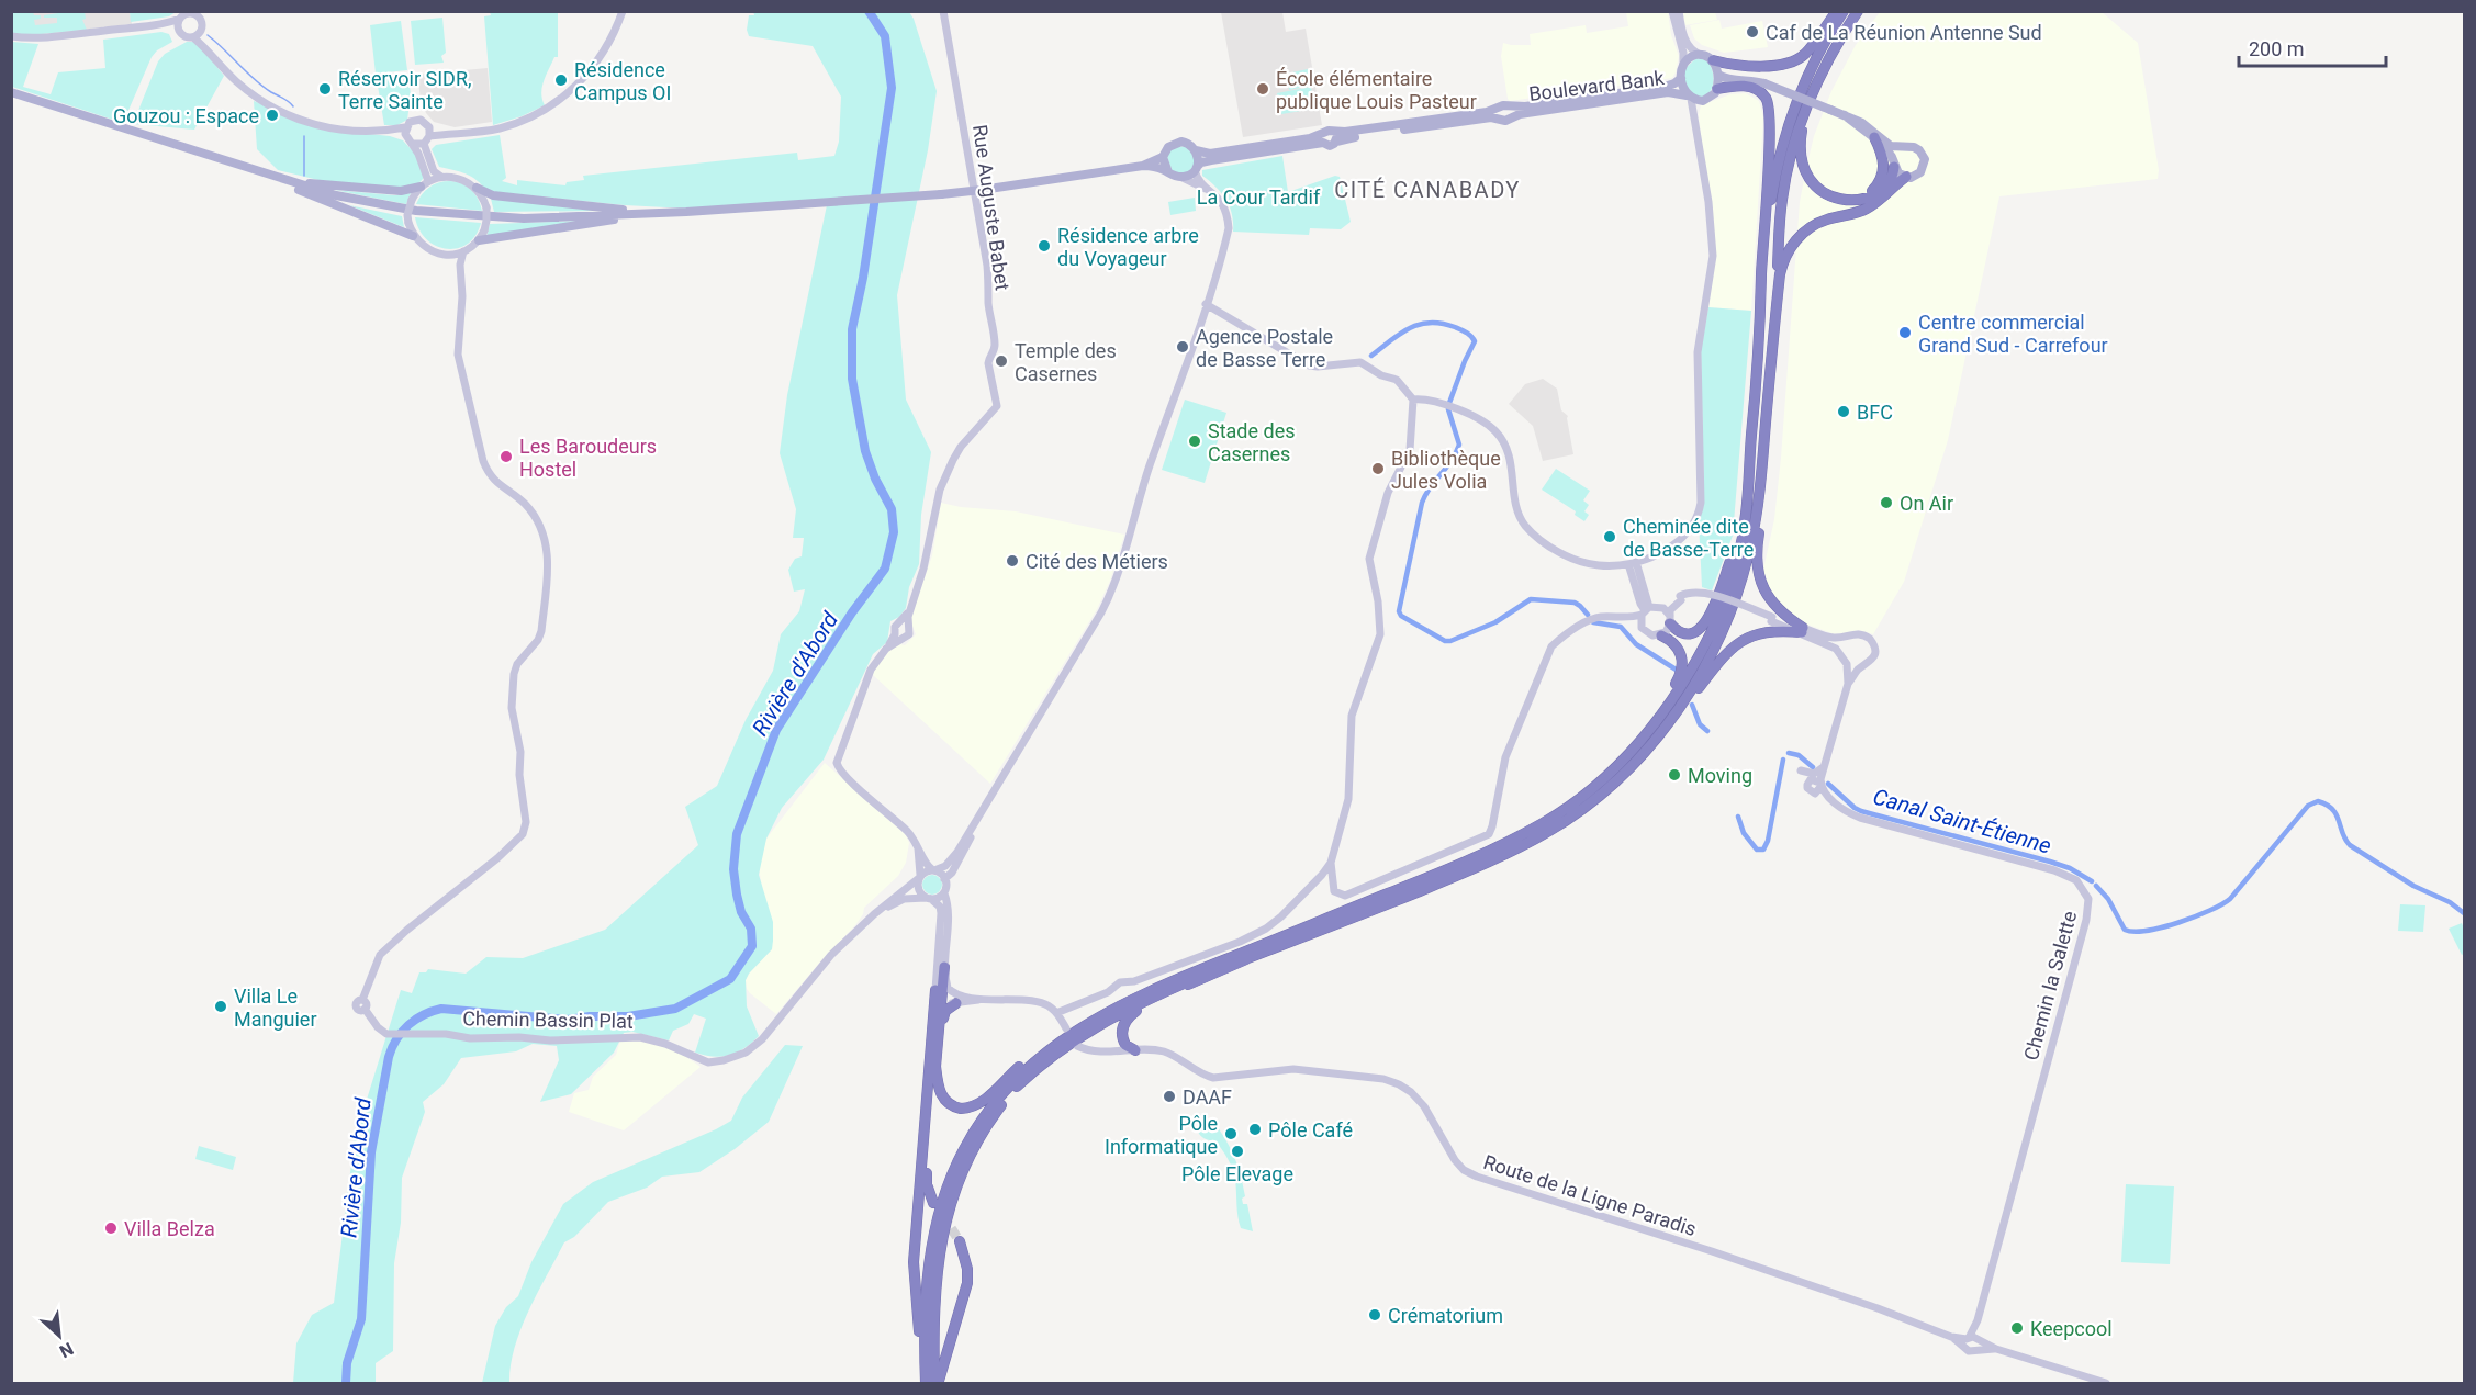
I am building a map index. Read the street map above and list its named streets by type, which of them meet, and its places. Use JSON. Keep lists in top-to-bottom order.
{
  "streets": {
    "main road": ["Boulevard Bank"],
    "street": [
      "Rue Auguste Babet",
      "Chemin la Salette",
      "Chemin Bassin Plat",
      "Route de la Ligne Paradis"
    ]
  },
  "crossings": [
    ["Chemin la Salette", "Route de la Ligne Paradis"]
  ],
  "districts": ["CITÉ CANABADY"],
  "water": ["Rivière d'Abord", "Canal Saint-Étienne"],
  "parks": ["La Cour Tardif"],
  "places": [
    "Caf de La Réunion Antenne Sud",
    "Résidence Campus OI",
    "Réservoir SIDR, Terre Sainte",
    "École élémentaire publique Louis Pasteur",
    "Gouzou : Espace",
    "Résidence arbre du Voyageur",
    "Centre commercial Grand Sud - Carrefour",
    "Agence Postale de Basse Terre",
    "Temple des Casernes",
    "BFC",
    "Stade des Casernes",
    "Les Baroudeurs Hostel",
    "Bibliothèque Jules Volia",
    "On Air",
    "Cheminée dite de Basse-Terre",
    "Cité des Métiers",
    "Moving",
    "Villa Le Manguier",
    "DAAF",
    "Pôle Café",
    "Pôle Informatique",
    "Pôle Elevage",
    "Villa Belza",
    "Crématorium",
    "Keepcool"
  ],
  "scale_bar": "200 m",
  "north": "bottom right"
}
